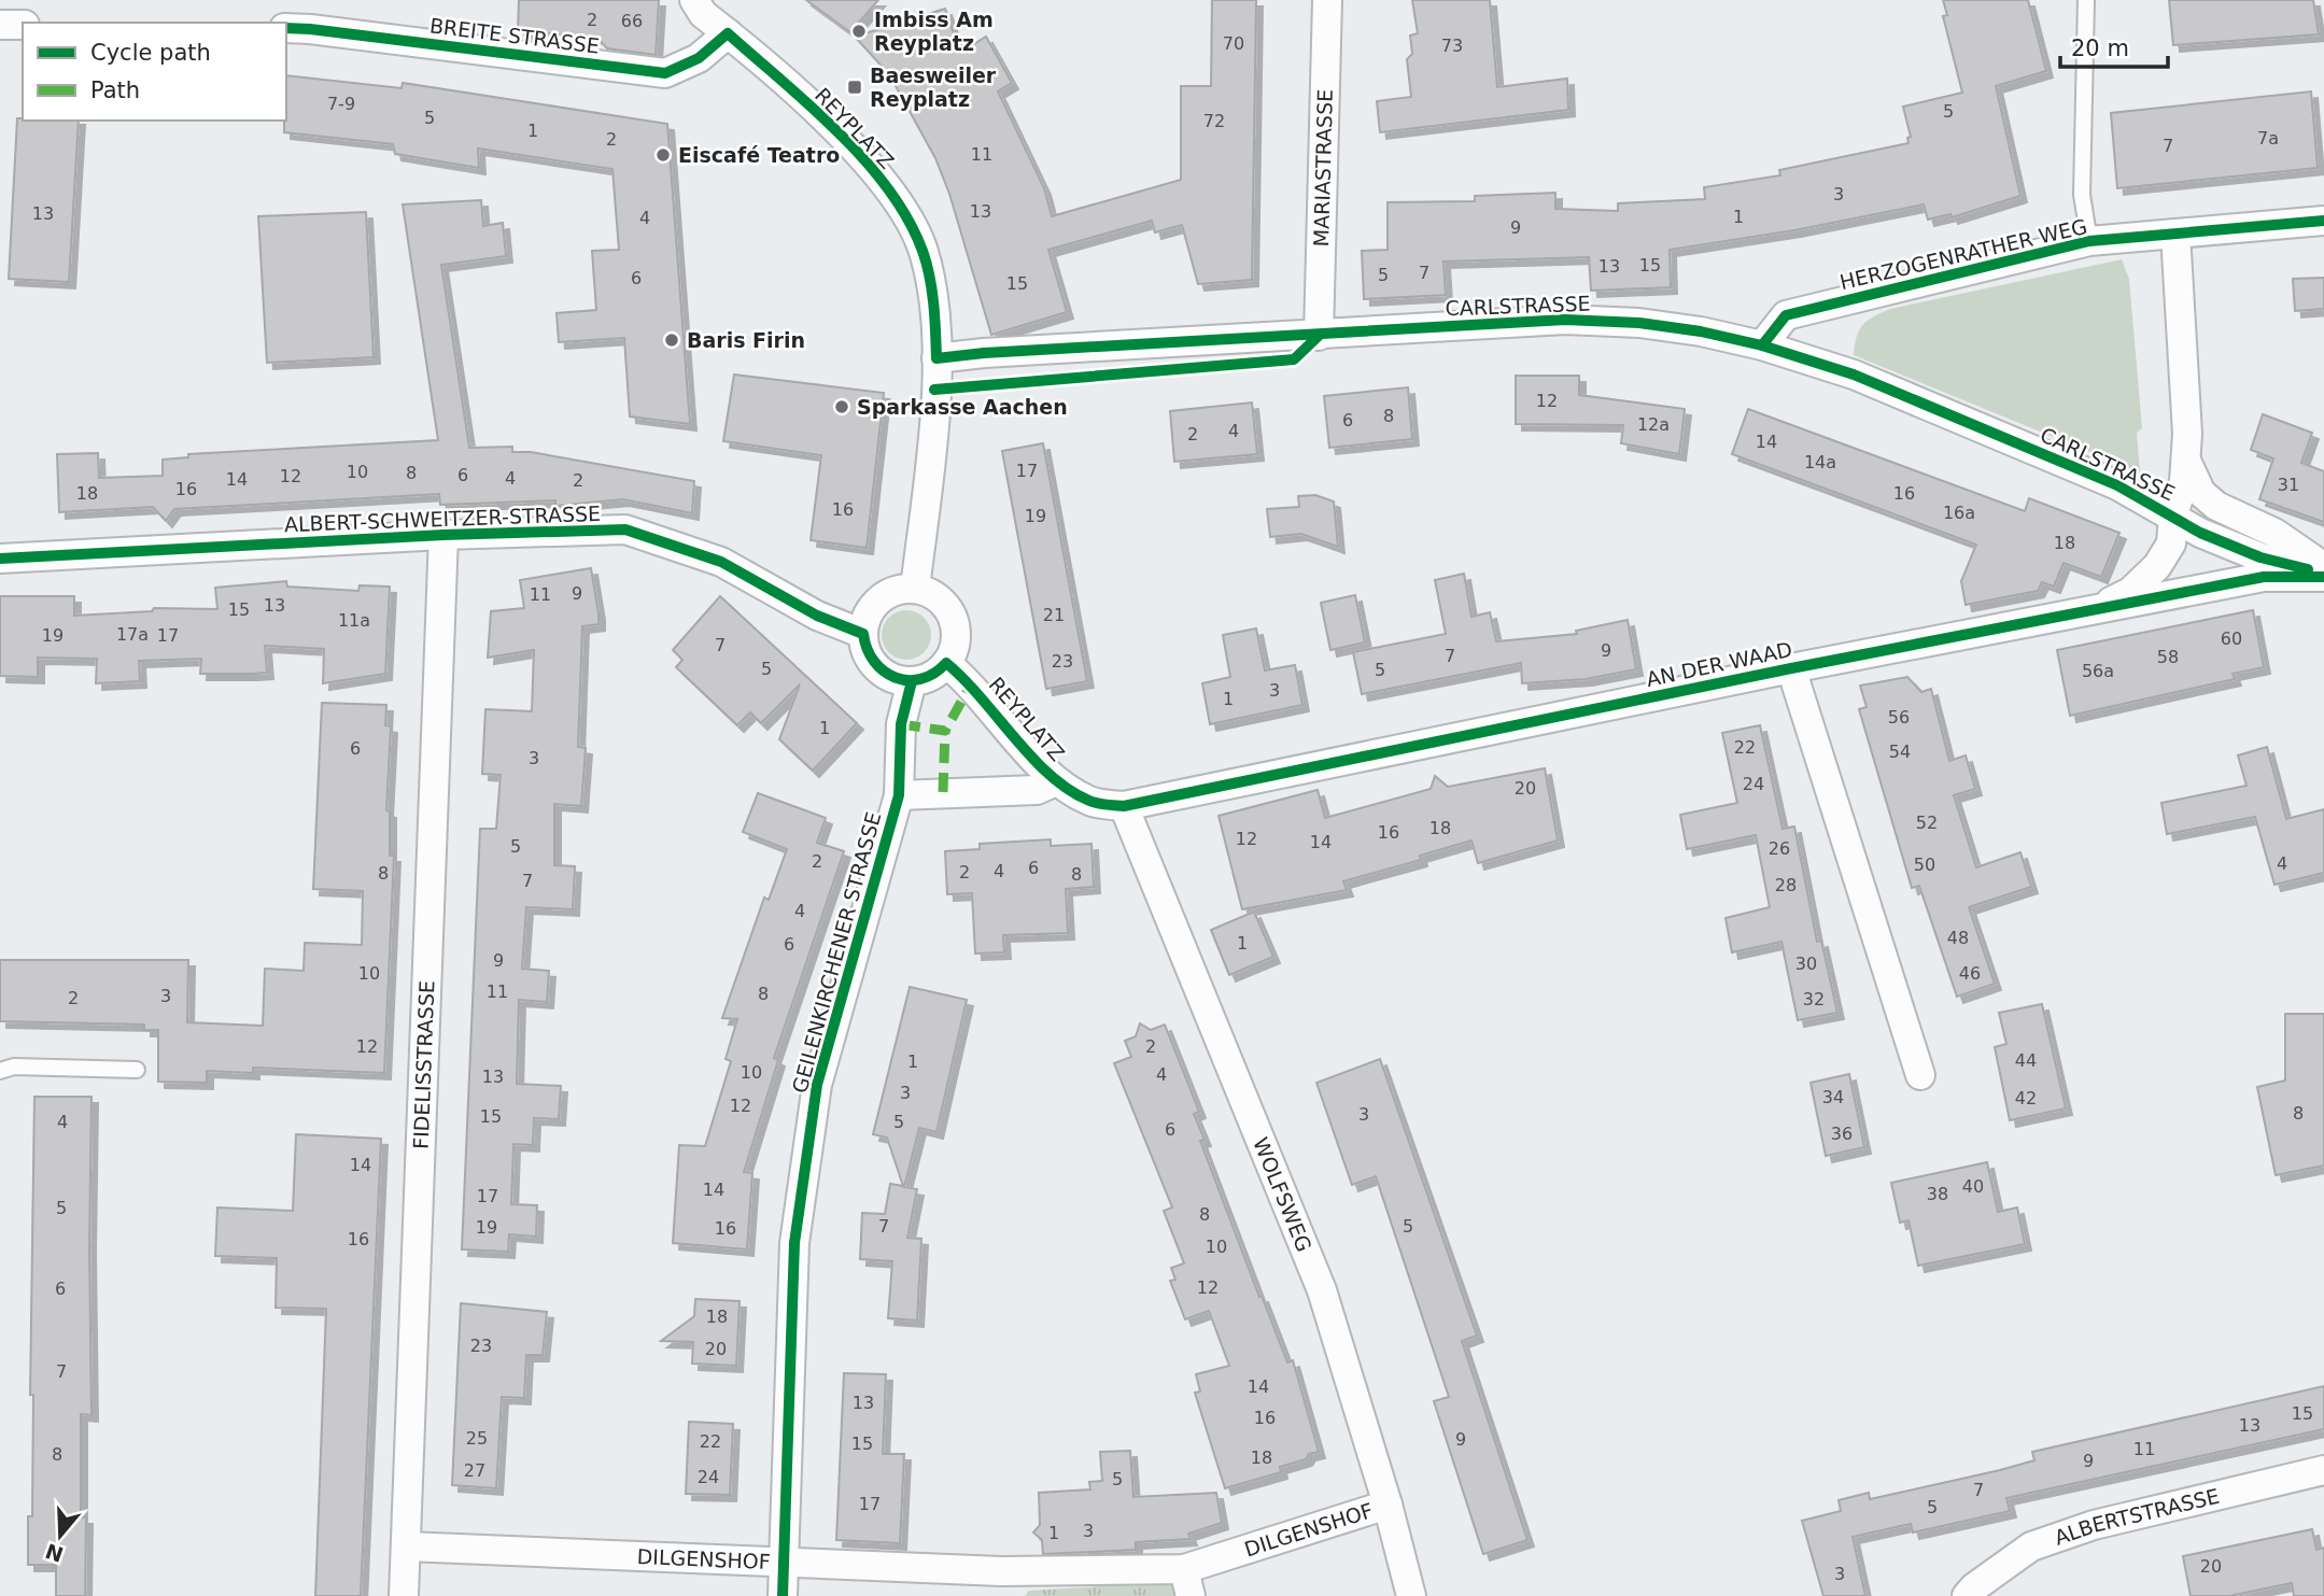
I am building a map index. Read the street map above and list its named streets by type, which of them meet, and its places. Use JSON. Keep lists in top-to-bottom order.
{
  "streets": {
    "street": [
      "BREITE STRASSE",
      "REYPLATZ",
      "MARIASTRASSE",
      "HERZOGENRATHER WEG",
      "CARLSTRASSE",
      "ALBERT-SCHWEITZER-STRASSE",
      "AN DER WAAD",
      "GEILENKIRCHENER STRASSE",
      "FIDELISSTRASSE",
      "WOLFSWEG",
      "ALBERTSTRASSE",
      "DILGENSHOF"
    ]
  },
  "crossings": [
    ["BREITE STRASSE", "REYPLATZ"],
    ["REYPLATZ", "CARLSTRASSE"],
    ["REYPLATZ", "ALBERT-SCHWEITZER-STRASSE"],
    ["REYPLATZ", "AN DER WAAD"],
    ["REYPLATZ", "GEILENKIRCHENER STRASSE"],
    ["REYPLATZ", "WOLFSWEG"],
    ["MARIASTRASSE", "CARLSTRASSE"],
    ["HERZOGENRATHER WEG", "CARLSTRASSE"],
    ["CARLSTRASSE", "AN DER WAAD"],
    ["ALBERT-SCHWEITZER-STRASSE", "GEILENKIRCHENER STRASSE"],
    ["ALBERT-SCHWEITZER-STRASSE", "FIDELISSTRASSE"],
    ["AN DER WAAD", "WOLFSWEG"],
    ["GEILENKIRCHENER STRASSE", "DILGENSHOF"],
    ["FIDELISSTRASSE", "DILGENSHOF"],
    ["WOLFSWEG", "DILGENSHOF"]
  ],
  "places": {
    "other": [
      "Imbiss Am Reyplatz",
      "Eiscafé Teatro",
      "Baris Firin",
      "Sparkasse Aachen"
    ],
    "transit": ["Baesweiler Reyplatz"]
  },
  "house_numbers": [
    "2",
    "66",
    "70",
    "73",
    "7-9",
    "5",
    "5",
    "72",
    "1",
    "7a",
    "2",
    "7",
    "11",
    "3",
    "13",
    "13",
    "1",
    "4",
    "9",
    "15",
    "13",
    "7",
    "5",
    "6",
    "15",
    "12",
    "8",
    "6",
    "12a",
    "4",
    "2",
    "14",
    "14a",
    "17",
    "10",
    "8",
    "6",
    "12",
    "4",
    "14",
    "2",
    "31",
    "16",
    "18",
    "16",
    "16",
    "16a",
    "19",
    "18",
    "9",
    "11",
    "13",
    "15",
    "21",
    "11a",
    "17a",
    "19",
    "17",
    "60",
    "7",
    "9",
    "7",
    "58",
    "23",
    "5",
    "5",
    "56a",
    "3",
    "1",
    "56",
    "1",
    "22",
    "6",
    "54",
    "3",
    "24",
    "20",
    "52",
    "18",
    "16",
    "12",
    "14",
    "5",
    "26",
    "2",
    "4",
    "50",
    "6",
    "4",
    "2",
    "8",
    "8",
    "7",
    "28",
    "4",
    "48",
    "1",
    "6",
    "9",
    "30",
    "10",
    "46",
    "11",
    "8",
    "3",
    "2",
    "32",
    "12",
    "2",
    "44",
    "1",
    "10",
    "4",
    "13",
    "3",
    "34",
    "42",
    "12",
    "8",
    "3",
    "15",
    "4",
    "5",
    "6",
    "36",
    "14",
    "40",
    "14",
    "38",
    "17",
    "5",
    "8",
    "7",
    "5",
    "19",
    "16",
    "16",
    "10",
    "12",
    "6",
    "18",
    "23",
    "20",
    "7",
    "14",
    "13",
    "15",
    "16",
    "13",
    "25",
    "9",
    "22",
    "15",
    "11",
    "8",
    "18",
    "9",
    "27",
    "24",
    "5",
    "7",
    "17",
    "5",
    "3",
    "1",
    "20",
    "3"
  ],
  "legend": ["Cycle path", "Path"],
  "scale_bar": "20 m",
  "north": "bottom"
}
